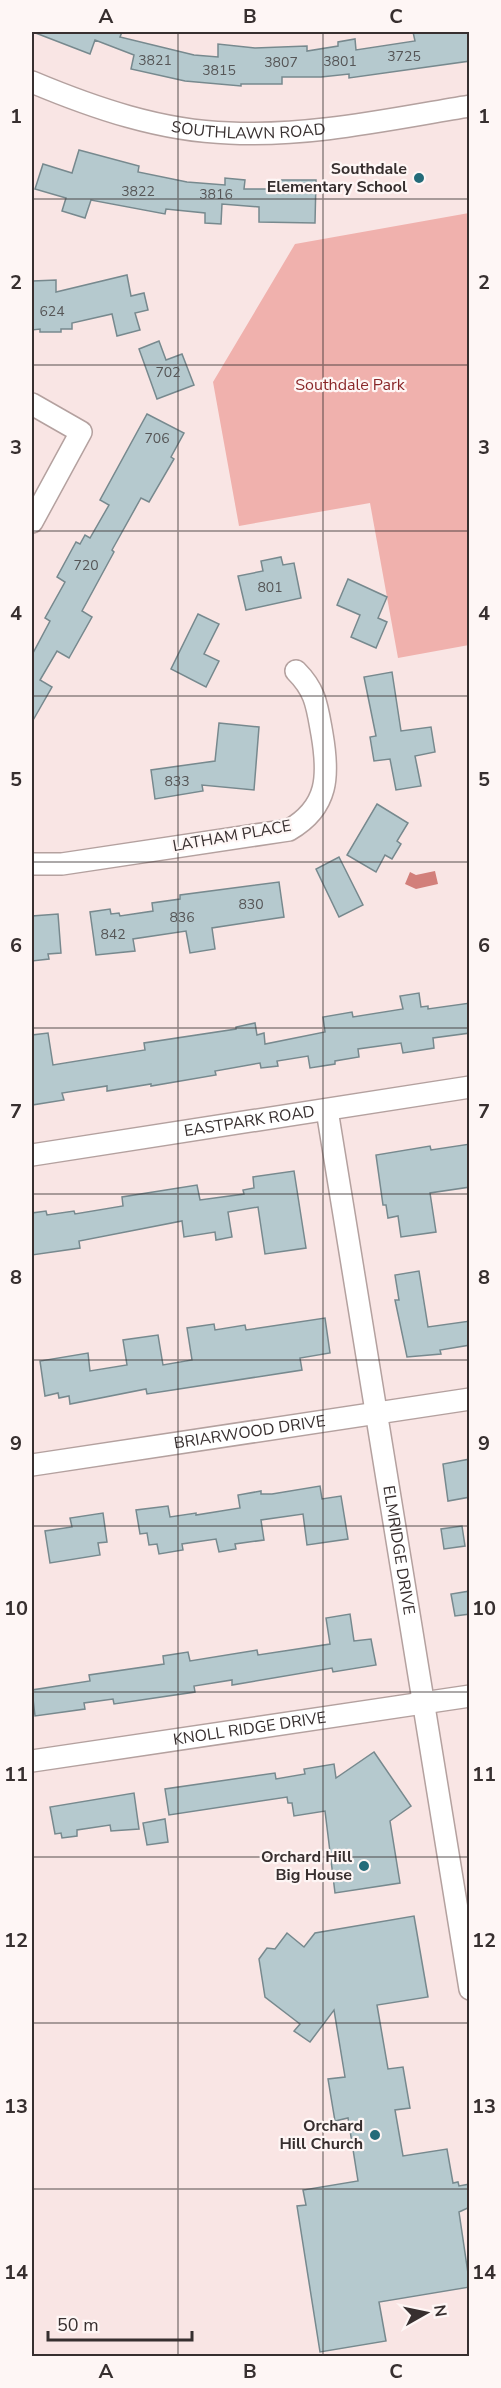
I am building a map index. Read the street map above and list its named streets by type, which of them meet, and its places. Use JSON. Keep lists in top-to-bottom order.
{
  "streets": {
    "street": [
      "SOUTHLAWN ROAD",
      "LATHAM PLACE",
      "EASTPARK ROAD",
      "BRIARWOOD DRIVE",
      "ELMRIDGE DRIVE",
      "KNOLL RIDGE DRIVE"
    ]
  },
  "crossings": [
    ["EASTPARK ROAD", "ELMRIDGE DRIVE"],
    ["BRIARWOOD DRIVE", "ELMRIDGE DRIVE"],
    ["ELMRIDGE DRIVE", "KNOLL RIDGE DRIVE"]
  ],
  "parks": ["Southdale Park"],
  "places": ["Southdale Elementary School", "Orchard Hill Big House", "Orchard Hill Church"],
  "house_numbers": [
    "3725",
    "3821",
    "3801",
    "3807",
    "3815",
    "3822",
    "3816",
    "624",
    "702",
    "706",
    "720",
    "801",
    "833",
    "830",
    "836",
    "842"
  ],
  "scale_bar": "50 m",
  "north": "right",
  "grid": {
    "columns": ["A", "B", "C"],
    "rows": [
      "1",
      "2",
      "3",
      "4",
      "5",
      "6",
      "7",
      "8",
      "9",
      "10",
      "11",
      "12",
      "13",
      "14"
    ]
  }
}
